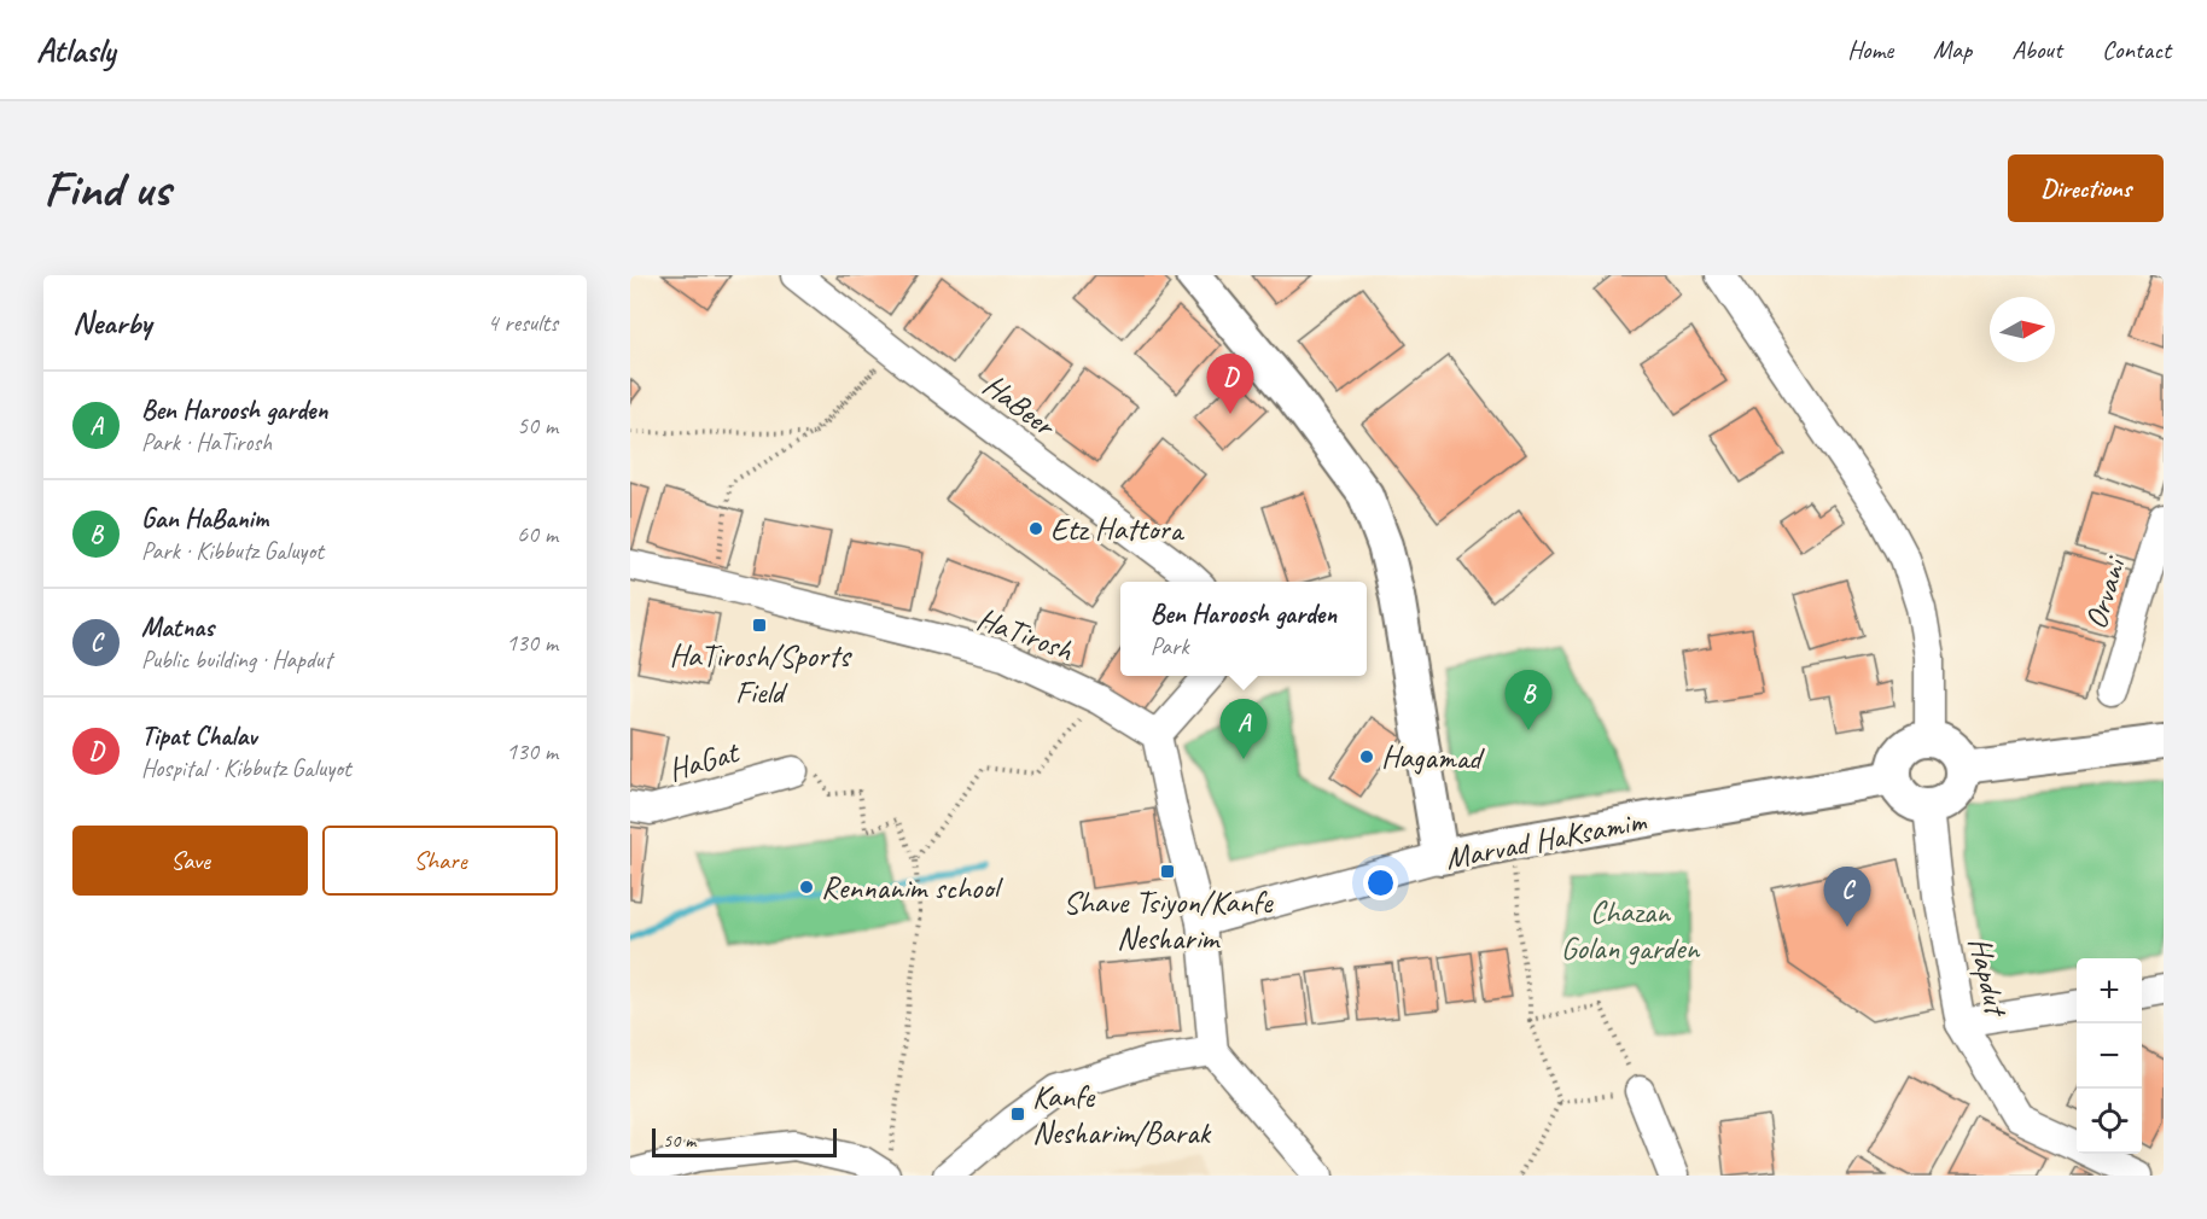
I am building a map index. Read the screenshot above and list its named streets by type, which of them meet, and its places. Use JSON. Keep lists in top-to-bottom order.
{
  "streets": {
    "street": [
      "HaBeer",
      "Orvani",
      "HaTirosh",
      "HaGat",
      "Marvad HaKsamim",
      "Hapdut"
    ]
  },
  "crossings": [
    ["Marvad HaKsamim", "Hapdut"]
  ],
  "parks": ["Chazan Golan garden"],
  "places": {
    "other": ["Etz Hattora", "Hagamad", "Rennanim school"],
    "transit": ["HaTirosh/Sports Field", "Shave Tsiyon/Kanfe Nesharim", "Kanfe Nesharim/Barak"]
  },
  "scale_bar": "50 m",
  "north": "right",
  "page": {
    "header": "Atlasly",
    "nav": [
      "Home",
      "Map",
      "About",
      "Contact"
    ],
    "buttons": [
      "Directions",
      ["Save", "Share"]
    ],
    "title": "Find us",
    "heading": ["Nearby", "4 results"],
    "pins": [
      "D",
      "B",
      "A",
      "C"
    ],
    "list": [
      {
        "mark": "A",
        "name": "Ben Haroosh garden",
        "note": "Park · HaTirosh",
        "value": "50 m"
      },
      {
        "mark": "B",
        "name": "Gan HaBanim",
        "note": "Park · Kibbutz Galuyot",
        "value": "60 m"
      },
      {
        "mark": "C",
        "name": "Matnas",
        "note": "Public building · Hapdut",
        "value": "130 m"
      },
      {
        "mark": "D",
        "name": "Tipat Chalav",
        "note": "Hospital · Kibbutz Galuyot",
        "value": "130 m"
      }
    ],
    "popup": ["Ben Haroosh garden", "Park"],
    "map_buttons": ["+", "−"],
    "scale": "50 m"
  }
}
